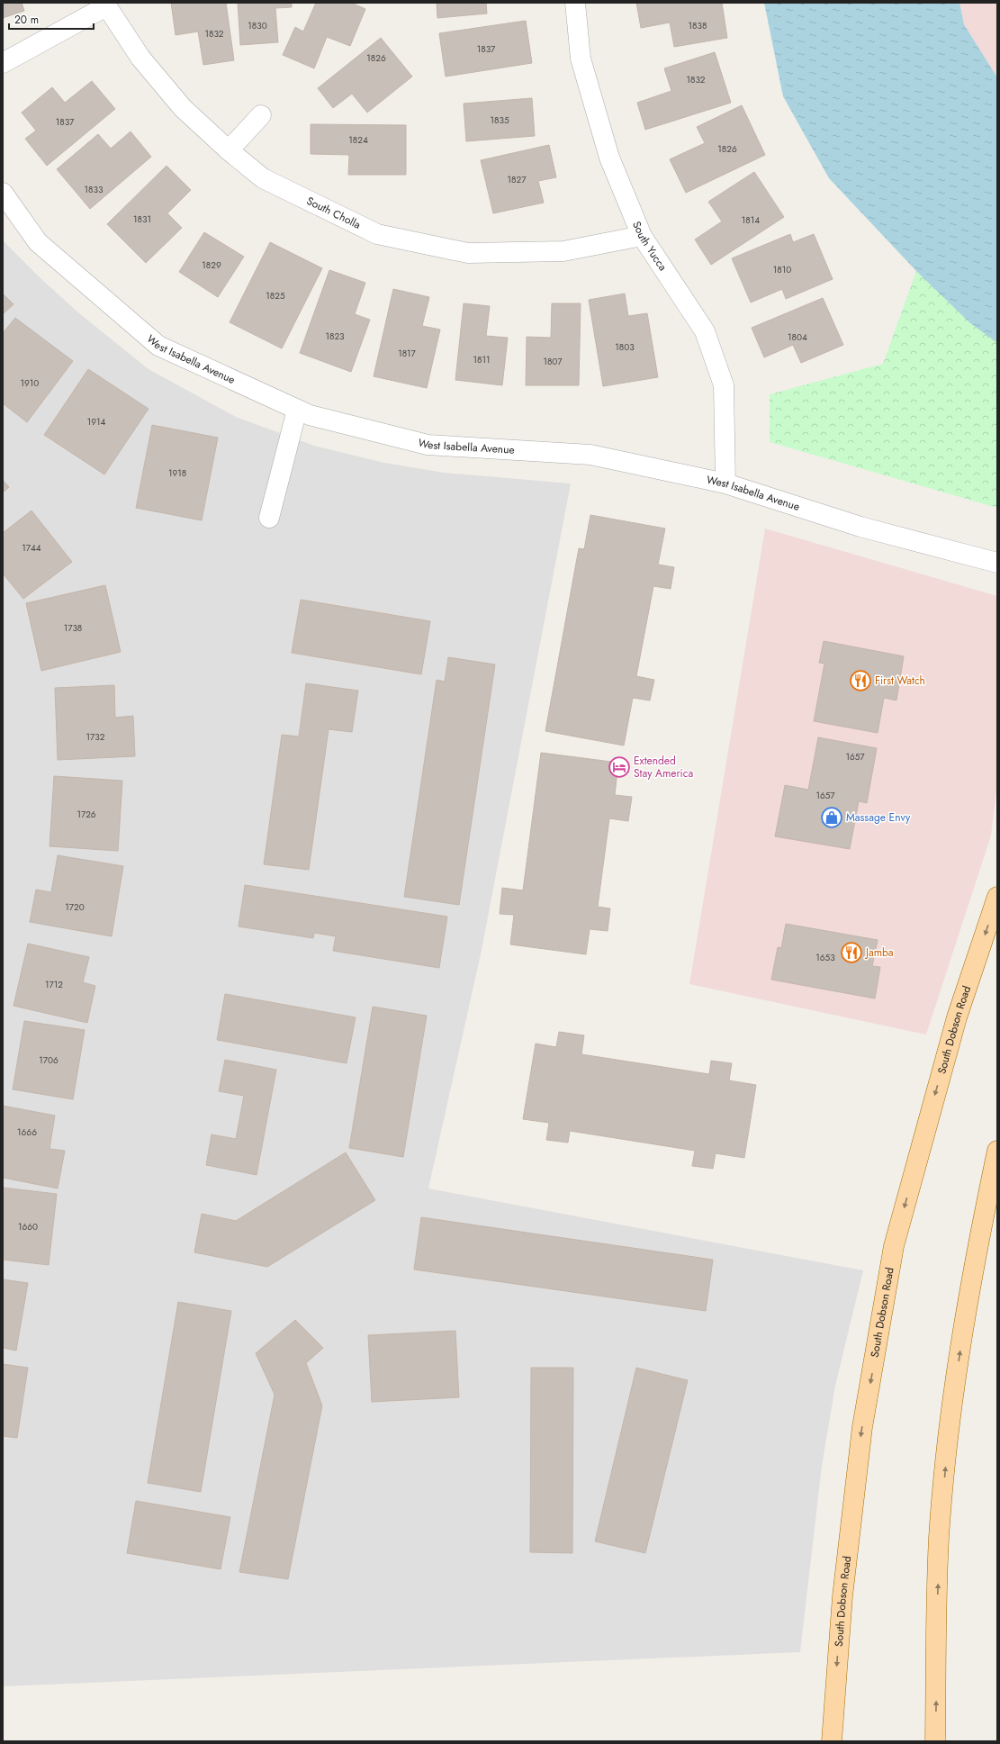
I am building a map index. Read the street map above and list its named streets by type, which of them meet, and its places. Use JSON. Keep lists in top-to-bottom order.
{
  "streets": {
    "main road": ["South Dobson Road"],
    "street": ["South Cholla", "South Yucca", "West Isabella Avenue"]
  },
  "crossings": [
    ["South Cholla", "South Yucca"],
    ["South Yucca", "West Isabella Avenue"]
  ],
  "places": {
    "restaurant": ["First Watch", "Jamba"],
    "hotel": ["Extended Stay America"],
    "shop": ["Massage Envy"]
  },
  "house_numbers": [
    "1830",
    "1838",
    "1832",
    "1837",
    "1826",
    "1832",
    "1835",
    "1837",
    "1824",
    "1826",
    "1827",
    "1833",
    "1831",
    "1814",
    "1829",
    "1810",
    "1825",
    "1823",
    "1804",
    "1803",
    "1817",
    "1811",
    "1807",
    "1910",
    "1914",
    "1918",
    "1744",
    "1738",
    "1732",
    "1657",
    "1657",
    "1726",
    "1720",
    "1653",
    "1712",
    "1706",
    "1666",
    "1660"
  ],
  "scale_bar": "20 m"
}
